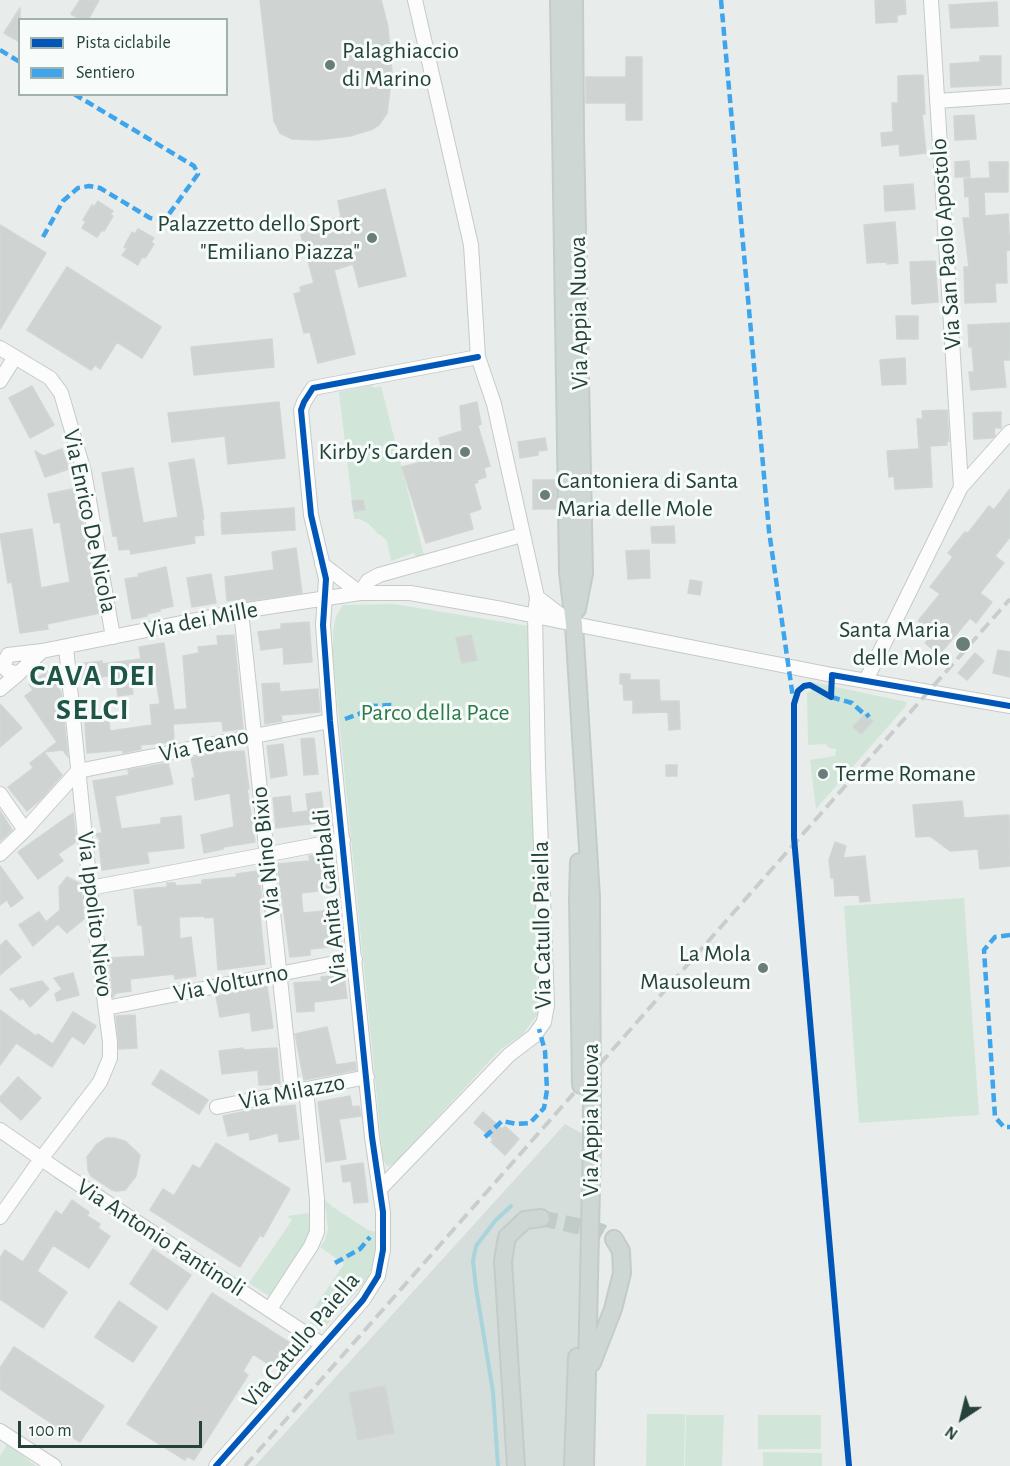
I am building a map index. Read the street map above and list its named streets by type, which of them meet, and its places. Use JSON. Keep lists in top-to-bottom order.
{
  "streets": {
    "main road": ["Via Appia Nuova"],
    "street": [
      "Via San Paolo Apostolo",
      "Via Enrico De Nicola",
      "Via dei Mille",
      "Via Teano",
      "Via Nino Bixio",
      "Via Anita Garibaldi",
      "Via Ippolito Nievo",
      "Via Catullo Paiella",
      "Via Volturno",
      "Via Milazzo",
      "Via Antonio Fantinoli"
    ]
  },
  "crossings": [
    ["Via Appia Nuova", "Via dei Mille"],
    ["Via Enrico De Nicola", "Via dei Mille"],
    ["Via dei Mille", "Via Nino Bixio"],
    ["Via dei Mille", "Via Anita Garibaldi"],
    ["Via dei Mille", "Via Ippolito Nievo"],
    ["Via dei Mille", "Via Catullo Paiella"],
    ["Via Teano", "Via Nino Bixio"],
    ["Via Teano", "Via Anita Garibaldi"],
    ["Via Teano", "Via Ippolito Nievo"],
    ["Via Nino Bixio", "Via Volturno"],
    ["Via Nino Bixio", "Via Milazzo"],
    ["Via Nino Bixio", "Via Antonio Fantinoli"],
    ["Via Anita Garibaldi", "Via Catullo Paiella"],
    ["Via Anita Garibaldi", "Via Volturno"],
    ["Via Anita Garibaldi", "Via Milazzo"],
    ["Via Ippolito Nievo", "Via Volturno"],
    ["Via Ippolito Nievo", "Via Antonio Fantinoli"],
    ["Via Catullo Paiella", "Via Antonio Fantinoli"]
  ],
  "districts": ["CAVA DEI SELCI"],
  "parks": ["Parco della Pace"],
  "places": [
    "Palaghiaccio di Marino",
    "Palazzetto dello Sport \"Emiliano Piazza\"",
    "Kirby's Garden",
    "Cantoniera di Santa Maria delle Mole",
    "Santa Maria delle Mole",
    "Terme Romane",
    "La Mola Mausoleum"
  ],
  "legend": ["Pista ciclabile", "Sentiero"],
  "scale_bar": "100 m",
  "north": "bottom left"
}
